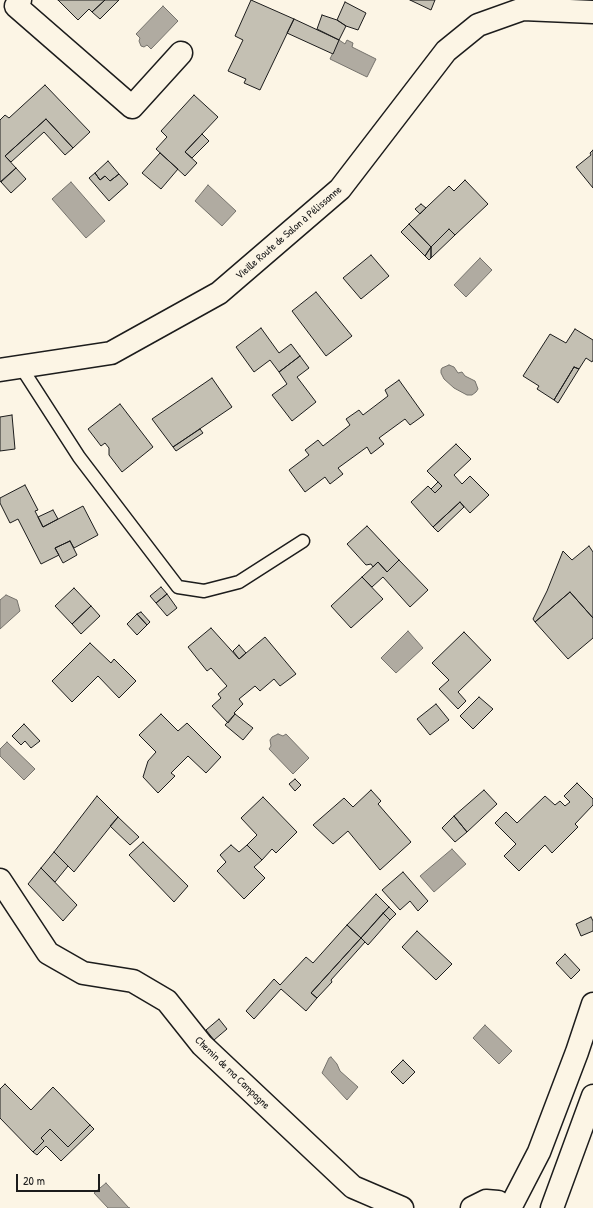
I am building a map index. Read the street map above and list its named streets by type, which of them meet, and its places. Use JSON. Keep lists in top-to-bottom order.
{
  "streets": {
    "street": ["Vieille Route de Salon à Pélissanne", "Chemin de ma Campagne"]
  },
  "scale_bar": "20 m"
}
